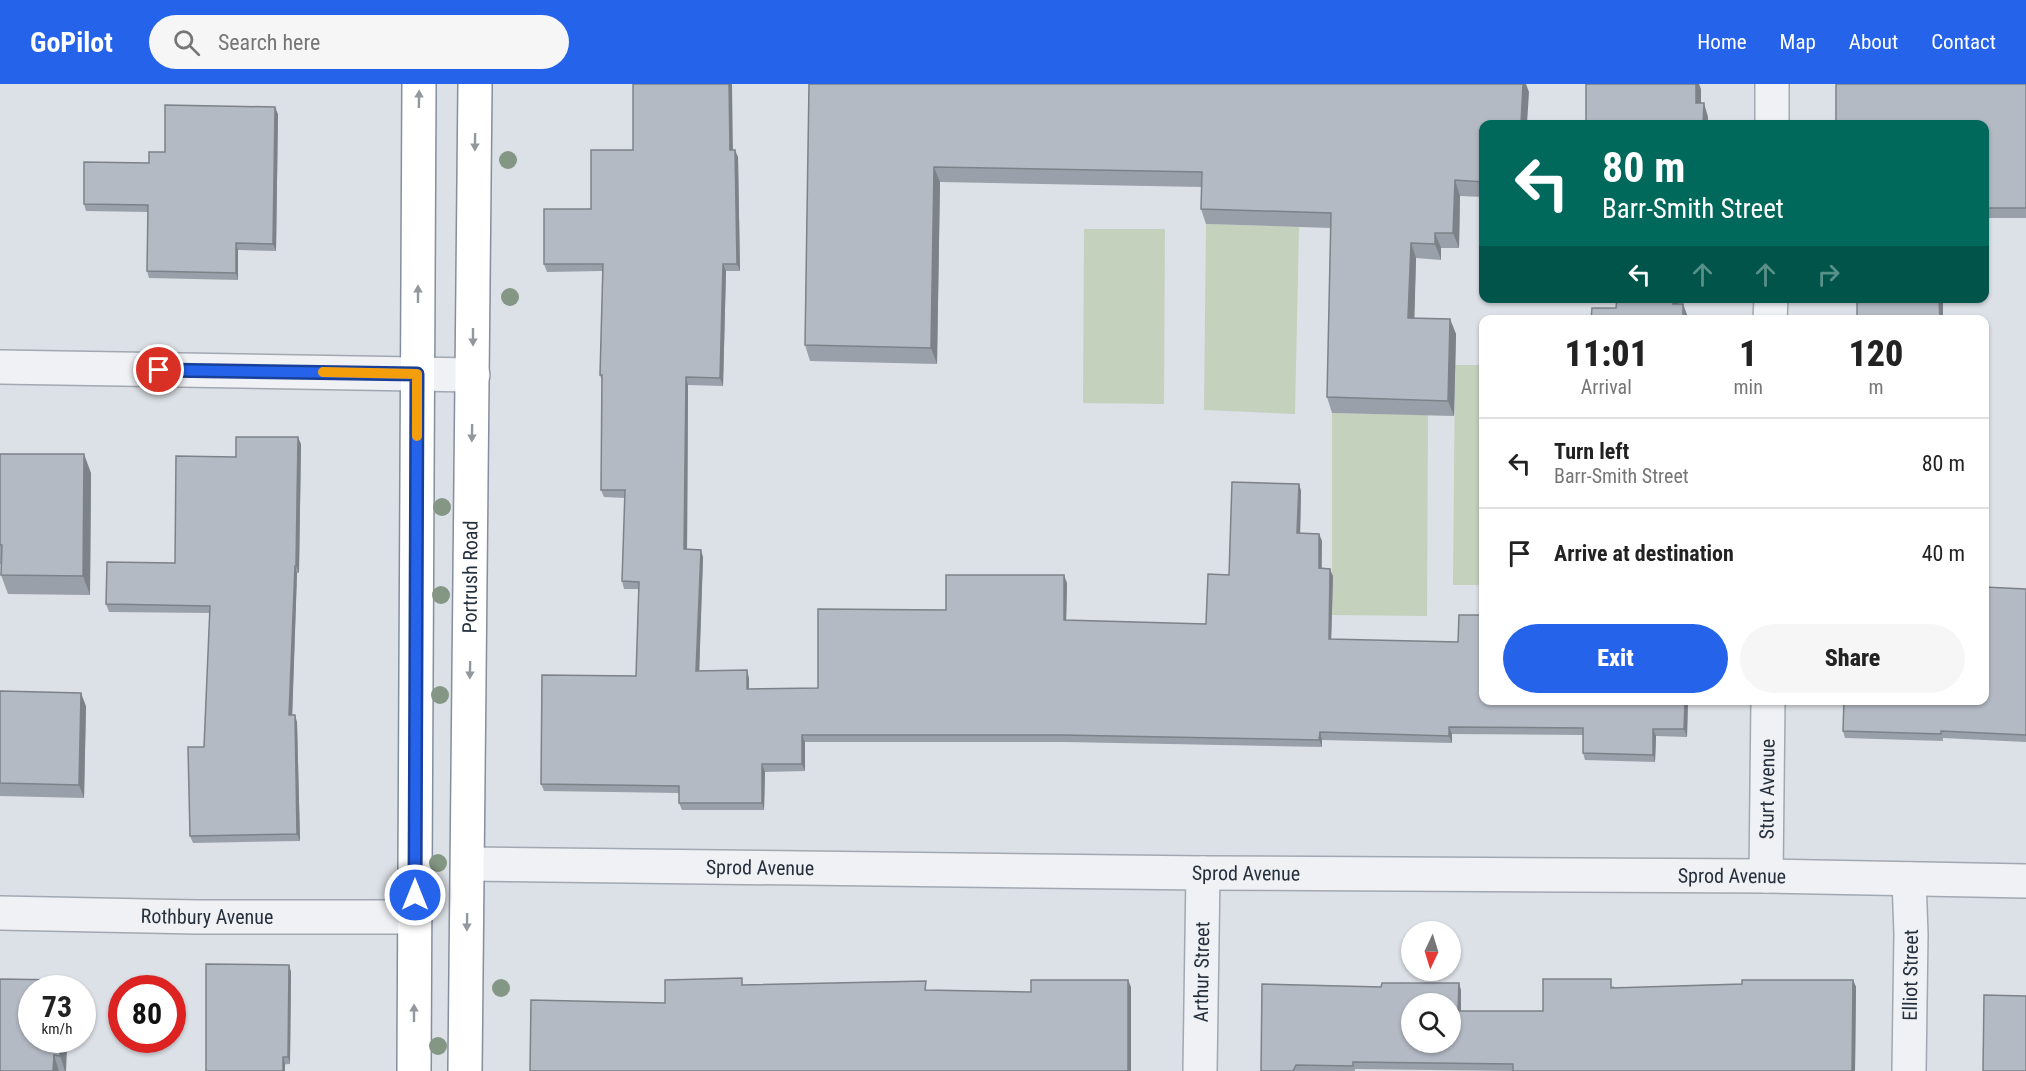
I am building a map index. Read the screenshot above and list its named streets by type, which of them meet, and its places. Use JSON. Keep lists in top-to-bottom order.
{
  "streets": {
    "highway": ["Portrush Road"],
    "street": [
      "Sturt Avenue",
      "Sprod Avenue",
      "Rothbury Avenue",
      "Arthur Street",
      "Elliot Street"
    ]
  },
  "crossings": [
    ["Portrush Road", "Sprod Avenue"],
    ["Sturt Avenue", "Sprod Avenue"],
    ["Sprod Avenue", "Arthur Street"],
    ["Sprod Avenue", "Elliot Street"]
  ],
  "north": "bottom",
  "page": {
    "header": "GoPilot",
    "search": "Search here",
    "nav": [
      "Home",
      "Map",
      "About",
      "Contact"
    ],
    "turn": ["80 m", "Barr-Smith Street"],
    "eta": [
      "11:01",
      "Arrival",
      "1",
      "min",
      "120",
      "m"
    ],
    "list": [
      {
        "name": "Turn left",
        "note": "Barr-Smith Street",
        "value": "80 m"
      },
      {
        "name": "Arrive at destination",
        "value": "40 m"
      }
    ],
    "buttons": ["Exit", "Share"],
    "speed": "73 km/h",
    "limit": "80"
  }
}
